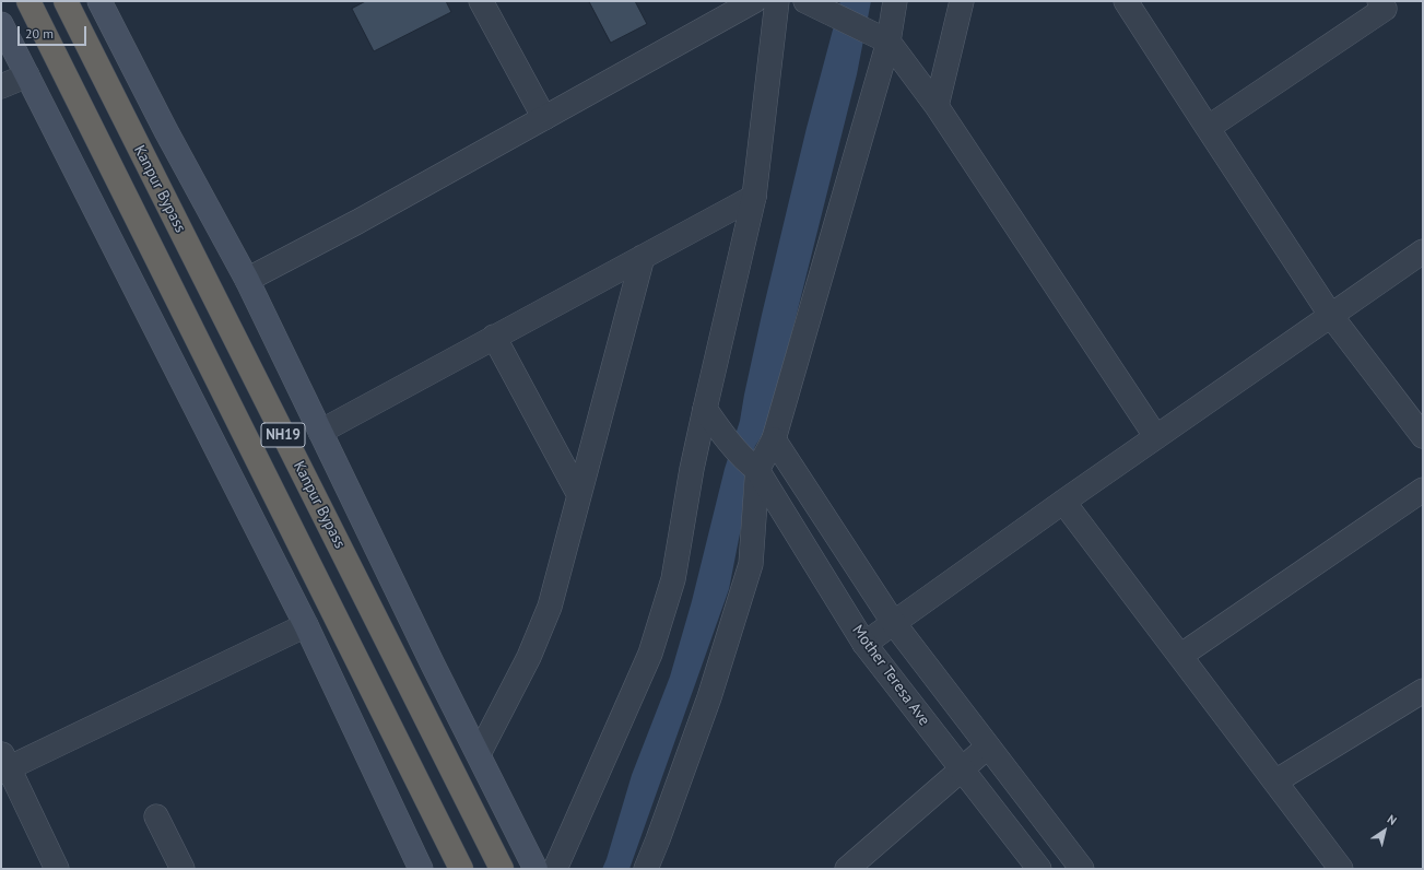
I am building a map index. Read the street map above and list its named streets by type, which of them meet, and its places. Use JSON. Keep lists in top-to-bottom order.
{
  "streets": {
    "highway": ["Kanpur Bypass", "NH19"],
    "street": ["Mother Teresa Ave"]
  },
  "scale_bar": "20 m",
  "north": "top right"
}
